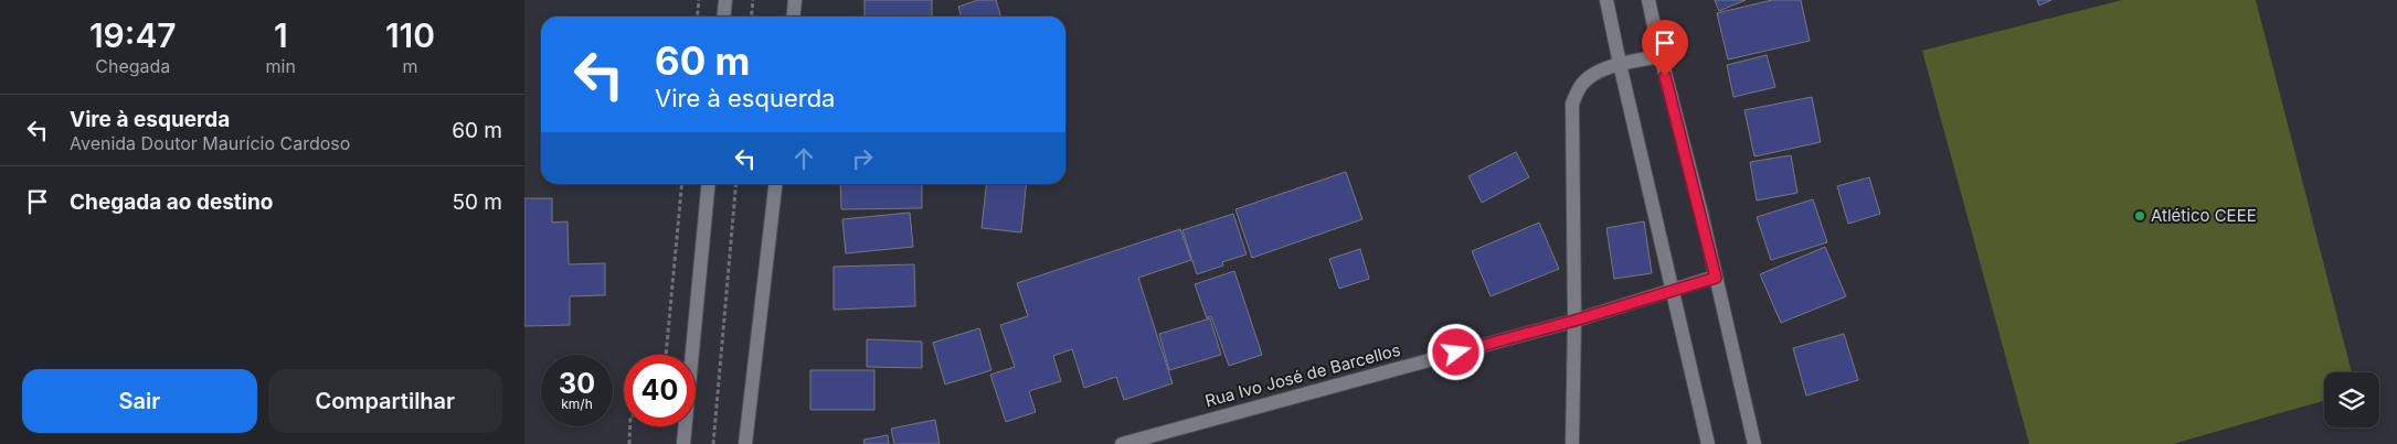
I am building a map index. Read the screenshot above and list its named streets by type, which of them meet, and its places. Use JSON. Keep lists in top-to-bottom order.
{
  "streets": {
    "street": ["Rua Ivo José de Barcellos"]
  },
  "places": ["Atlético CEEE"],
  "page": {
    "eta": [
      "19:47",
      "Chegada",
      "1",
      "min",
      "110",
      "m"
    ],
    "turn": ["60 m", "Vire à esquerda"],
    "list": [
      {
        "name": "Vire à esquerda",
        "note": "Avenida Doutor Maurício Cardoso",
        "value": "60 m"
      },
      {
        "name": "Chegada ao destino",
        "value": "50 m"
      }
    ],
    "speed": "30 km/h",
    "limit": "40",
    "buttons": ["Sair", "Compartilhar"]
  }
}
